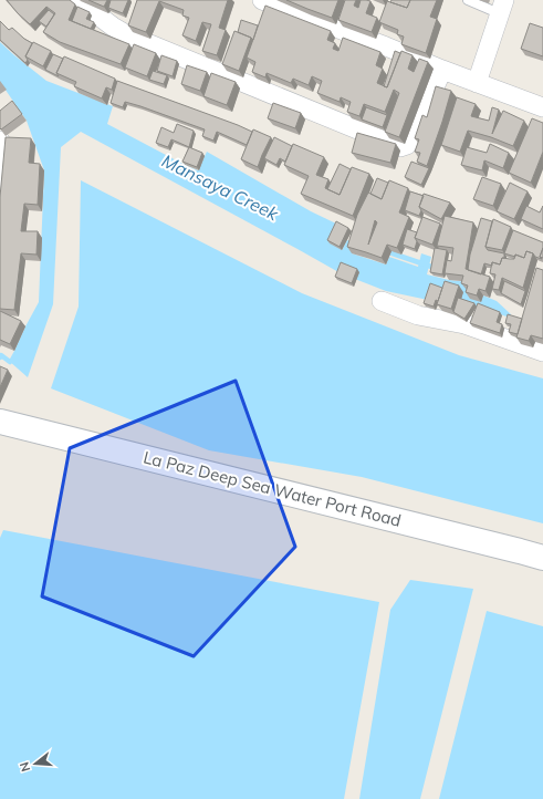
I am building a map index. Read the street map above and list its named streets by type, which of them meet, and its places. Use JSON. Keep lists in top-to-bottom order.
{
  "streets": {
    "main road": ["La Paz Deep Sea Water Port Road"]
  },
  "water": ["Mansaya Creek"],
  "north": "left"
}
